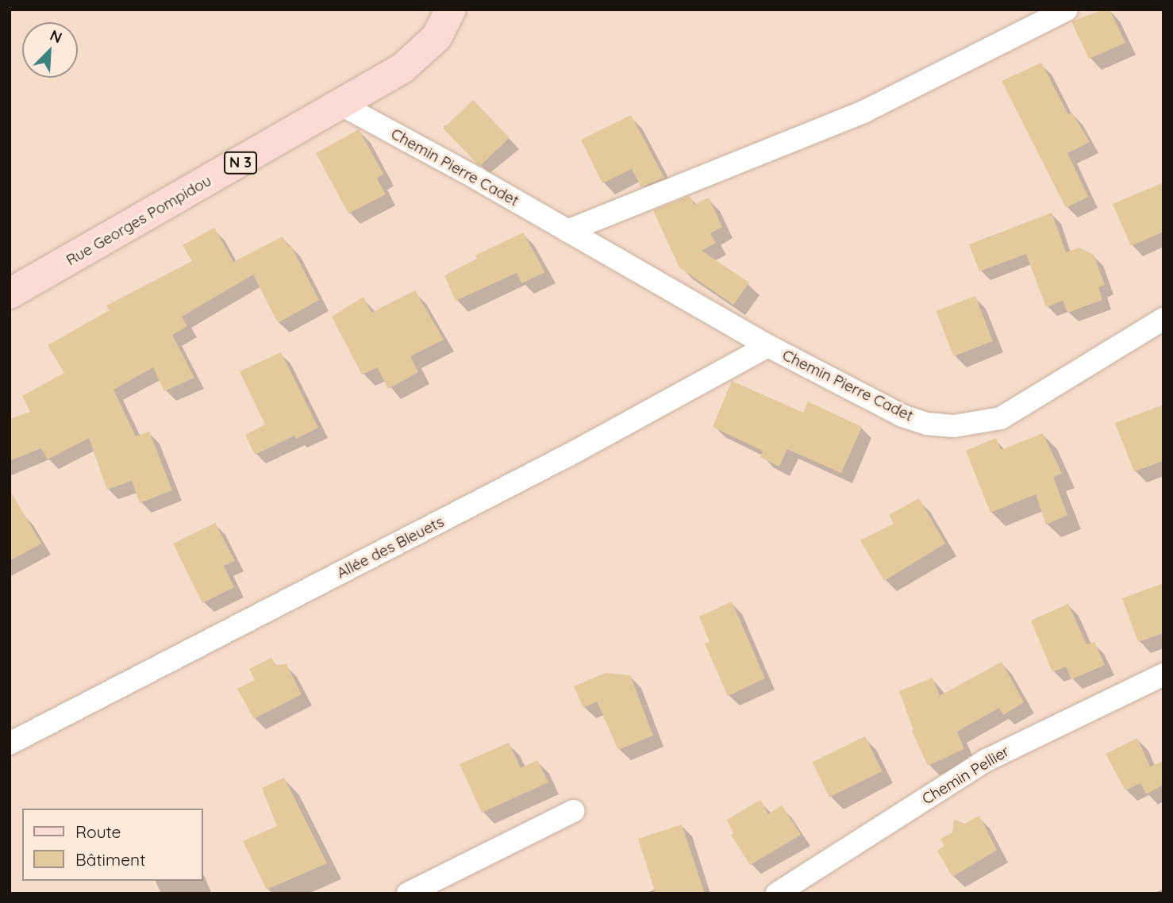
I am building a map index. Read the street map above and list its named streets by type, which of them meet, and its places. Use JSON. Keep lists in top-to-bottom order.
{
  "streets": {
    "main road": ["N 3", "Rue Georges Pompidou"],
    "street": ["Chemin Pierre Cadet", "Allée des Bleuets", "Chemin Pellier"]
  },
  "crossings": [
    ["Chemin Pierre Cadet", "Rue Georges Pompidou"],
    ["Chemin Pierre Cadet", "Allée des Bleuets"]
  ],
  "legend": ["Route", "Bâtiment"],
  "north": "top right"
}
